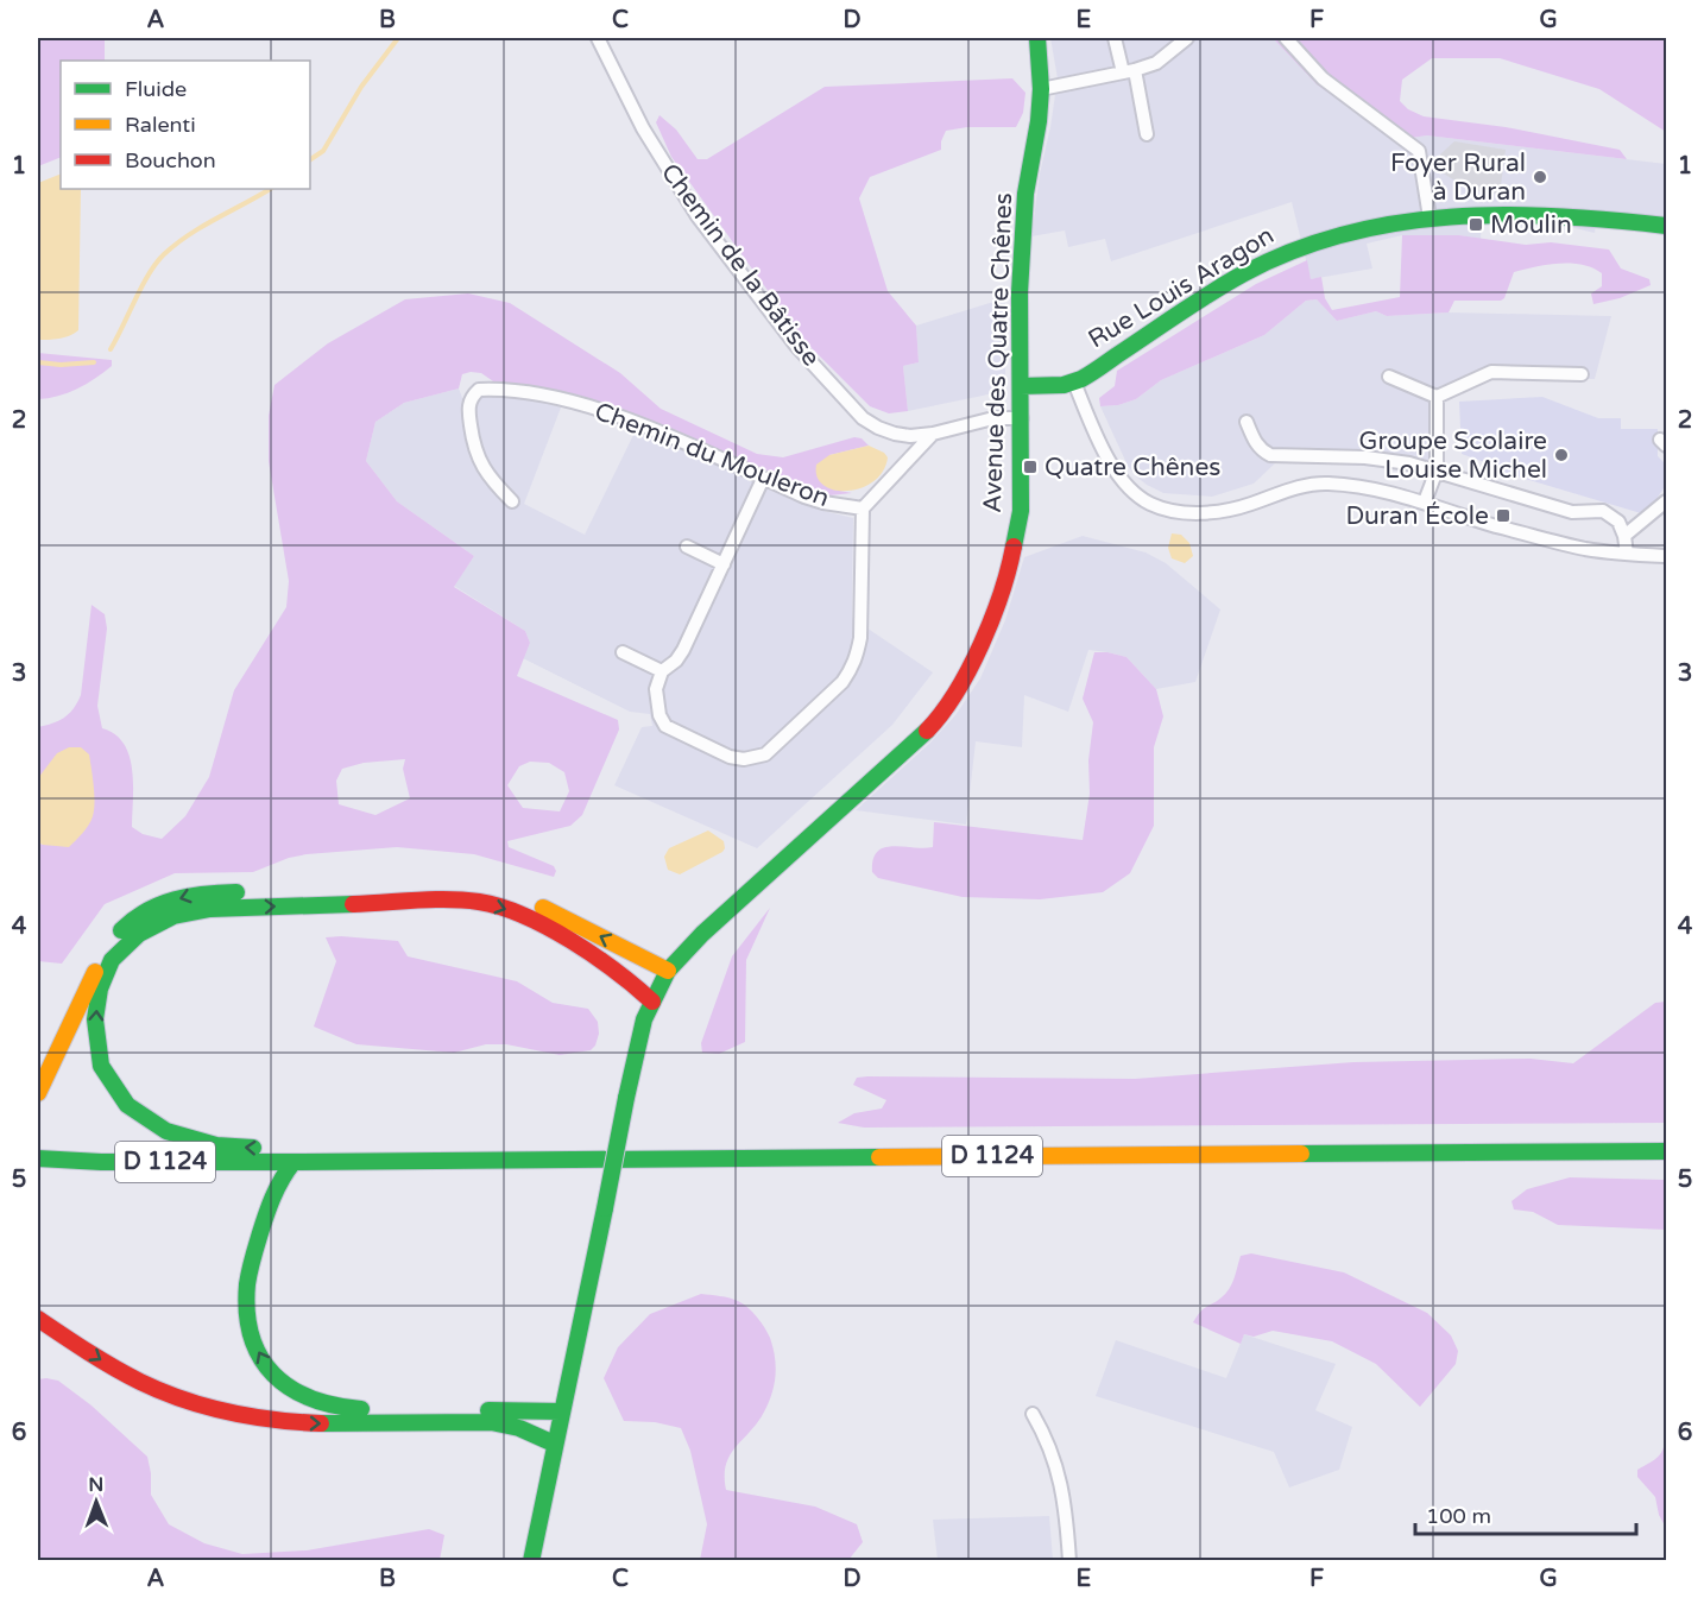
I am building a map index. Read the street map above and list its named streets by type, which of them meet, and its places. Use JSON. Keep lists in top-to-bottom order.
{
  "streets": {
    "main road": ["Rue Louis Aragon", "Avenue des Quatre Chênes", "D 1124"],
    "street": ["Chemin de la Bâtisse", "Chemin du Mouleron"]
  },
  "crossings": [
    ["Chemin de la Bâtisse", "Avenue des Quatre Chênes"],
    ["Rue Louis Aragon", "Avenue des Quatre Chênes"]
  ],
  "places": {
    "other": ["Foyer Rural à Duran", "Groupe Scolaire Louise Michel"],
    "transit": ["Moulin", "Quatre Chênes", "Duran École"]
  },
  "legend": ["Fluide", "Ralenti", "Bouchon"],
  "scale_bar": "100 m",
  "north": "top",
  "grid": {
    "columns": [
      "A",
      "B",
      "C",
      "D",
      "E",
      "F",
      "G"
    ],
    "rows": [
      "1",
      "2",
      "3",
      "4",
      "5",
      "6"
    ]
  }
}
